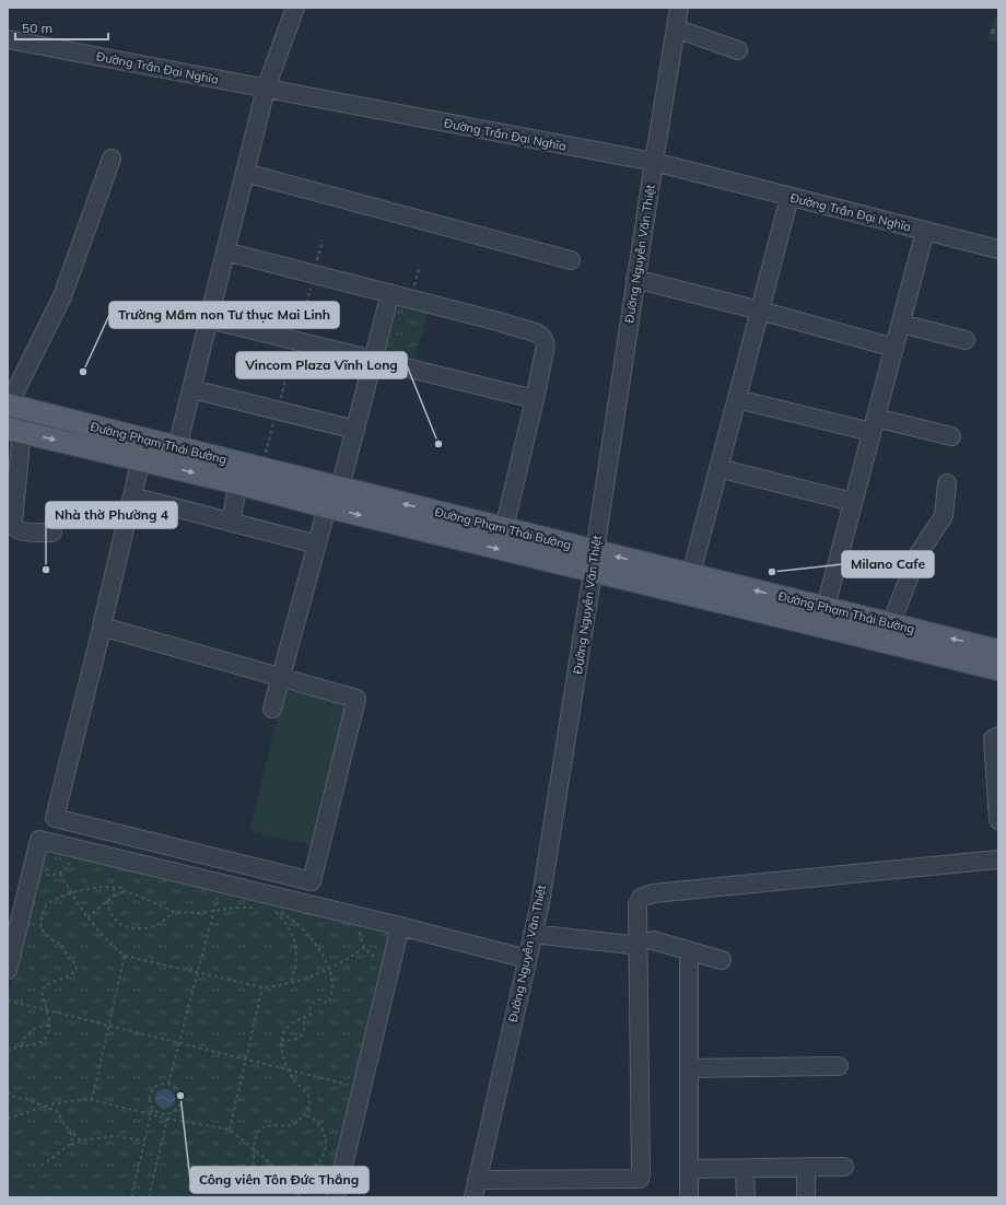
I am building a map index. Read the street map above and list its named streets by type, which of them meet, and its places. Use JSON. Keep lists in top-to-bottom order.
{
  "streets": {
    "main road": ["Đường Phạm Thái Bường"],
    "street": ["Đường Trần Đại Nghĩa", "Đường Nguyễn Văn Thiệt"]
  },
  "crossings": [
    ["Đường Trần Đại Nghĩa", "Đường Nguyễn Văn Thiệt"],
    ["Đường Nguyễn Văn Thiệt", "Đường Phạm Thái Bường"]
  ],
  "places": [
    "Trường Mầm non Tư thục Mai Linh",
    "Vincom Plaza Vĩnh Long",
    "Nhà thờ Phường 4",
    "Milano Cafe",
    "Công viên Tôn Đức Thắng"
  ],
  "scale_bar": "50 m"
}
